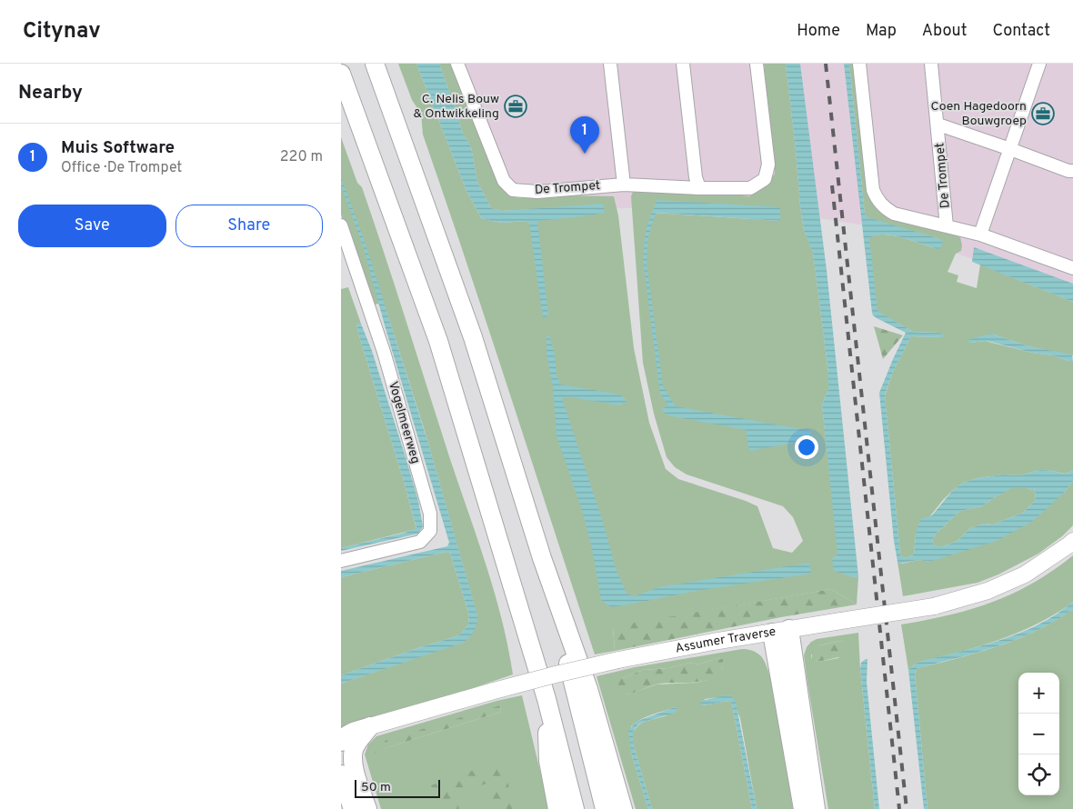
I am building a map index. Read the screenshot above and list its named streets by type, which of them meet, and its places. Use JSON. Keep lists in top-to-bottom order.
{
  "streets": {
    "main road": ["Assumer Traverse"],
    "street": ["De Trompet", "Vogelmeerweg"]
  },
  "places": {
    "office": ["C. Nelis Bouw & Ontwikkeling", "Coen Hagedoorn Bouwgroep"]
  },
  "scale_bar": "50 m",
  "page": {
    "header": "Citynav",
    "nav": [
      "Home",
      "Map",
      "About",
      "Contact"
    ],
    "heading": "Nearby",
    "pins": "1",
    "list": [
      {
        "mark": "1",
        "name": "Muis Software",
        "note": "Office · De Trompet",
        "value": "220 m"
      }
    ],
    "buttons": ["Save", "Share"],
    "map_buttons": ["+", "−"],
    "scale": "50 m"
  }
}
